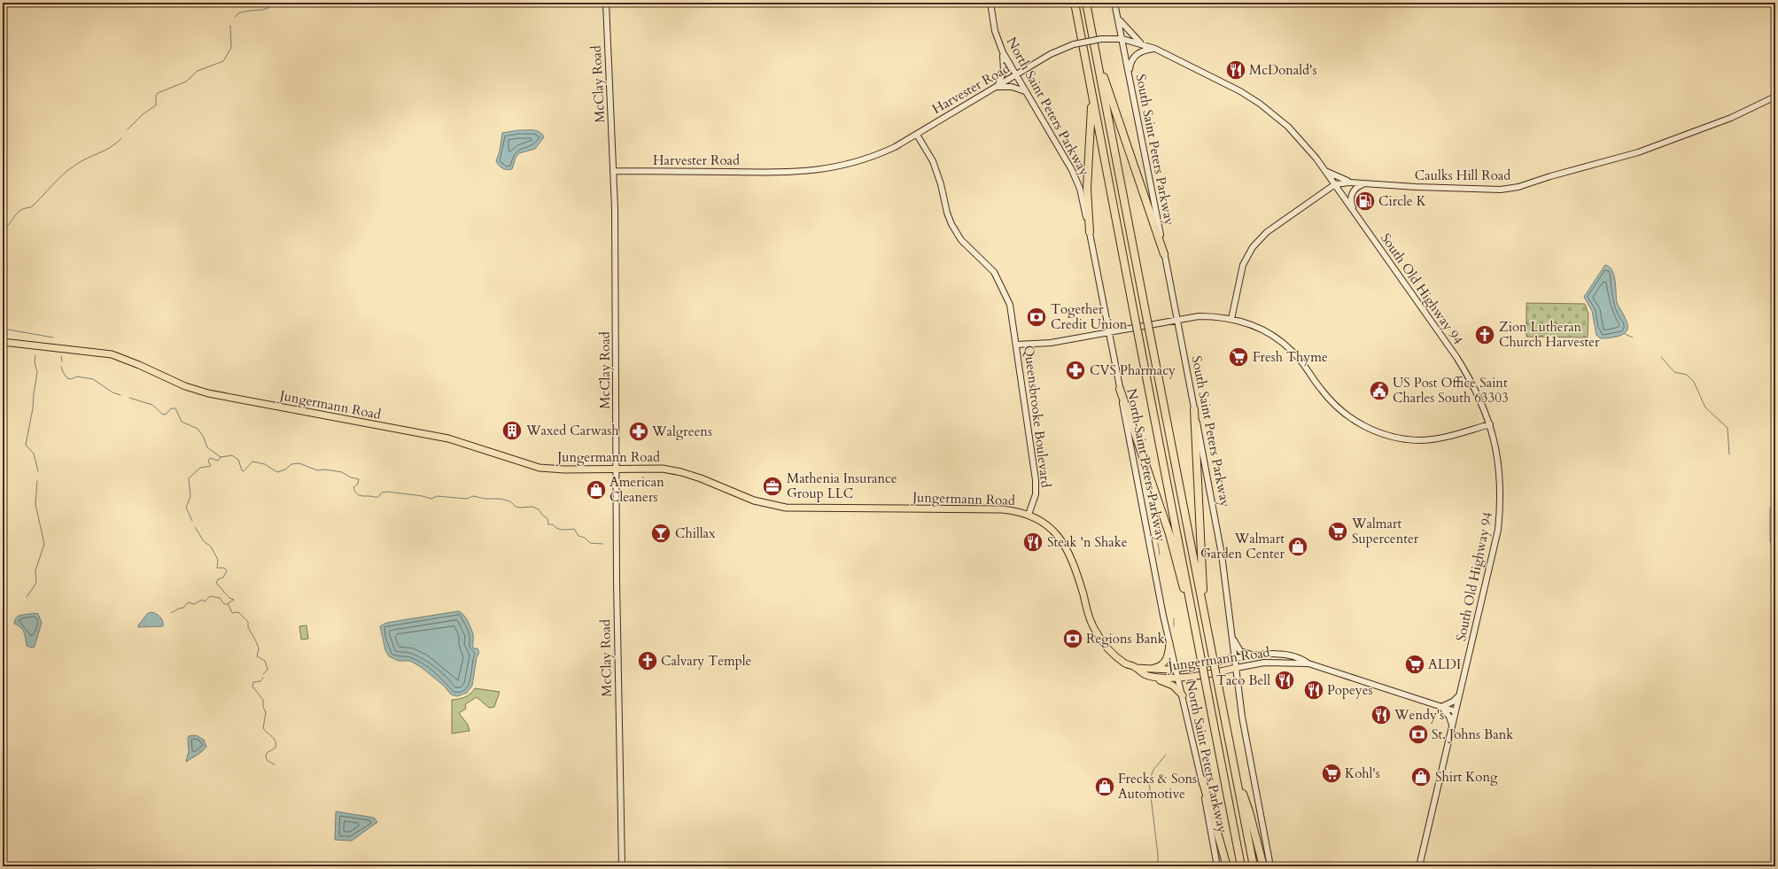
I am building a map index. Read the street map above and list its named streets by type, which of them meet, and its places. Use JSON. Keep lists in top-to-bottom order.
{
  "streets": {
    "main road": [
      "McClay Road",
      "Harvester Road",
      "North Saint Peters Parkway",
      "South Saint Peters Parkway",
      "Caulks Hill Road",
      "South Old Highway 94",
      "Jungermann Road",
      "Queensbrooke Boulevard"
    ]
  },
  "crossings": [
    ["McClay Road", "Harvester Road"],
    ["McClay Road", "Jungermann Road"],
    ["Harvester Road", "North Saint Peters Parkway"],
    ["Harvester Road", "South Saint Peters Parkway"],
    ["Harvester Road", "Caulks Hill Road"],
    ["Harvester Road", "South Old Highway 94"],
    ["Harvester Road", "Queensbrooke Boulevard"],
    ["North Saint Peters Parkway", "Jungermann Road"],
    ["South Saint Peters Parkway", "Jungermann Road"],
    ["Caulks Hill Road", "South Old Highway 94"],
    ["South Old Highway 94", "Jungermann Road"],
    ["Jungermann Road", "Queensbrooke Boulevard"]
  ],
  "places": {
    "restaurant": [
      "McDonald's",
      "Steak 'n Shake",
      "Taco Bell",
      "Popeyes",
      "Wendy's"
    ],
    "fuel station": ["Circle K"],
    "bank": ["Together Credit Union", "Regions Bank", "St. Johns Bank"],
    "church": ["Zion Lutheran Church Harvester", "Calvary Temple"],
    "supermarket": [
      "Fresh Thyme",
      "Walmart Supercenter",
      "ALDI",
      "Kohl's"
    ],
    "pharmacy": ["CVS Pharmacy", "Walgreens"],
    "public building": ["US Post Office Saint Charles South 63303"],
    "building": ["Waxed Carwash"],
    "office": ["Mathenia Insurance Group LLC"],
    "shop": [
      "American Cleaners",
      "Walmart Garden Center",
      "Shirt Kong",
      "Frecks & Sons Automotive"
    ],
    "bar": ["Chillax"]
  }
}
